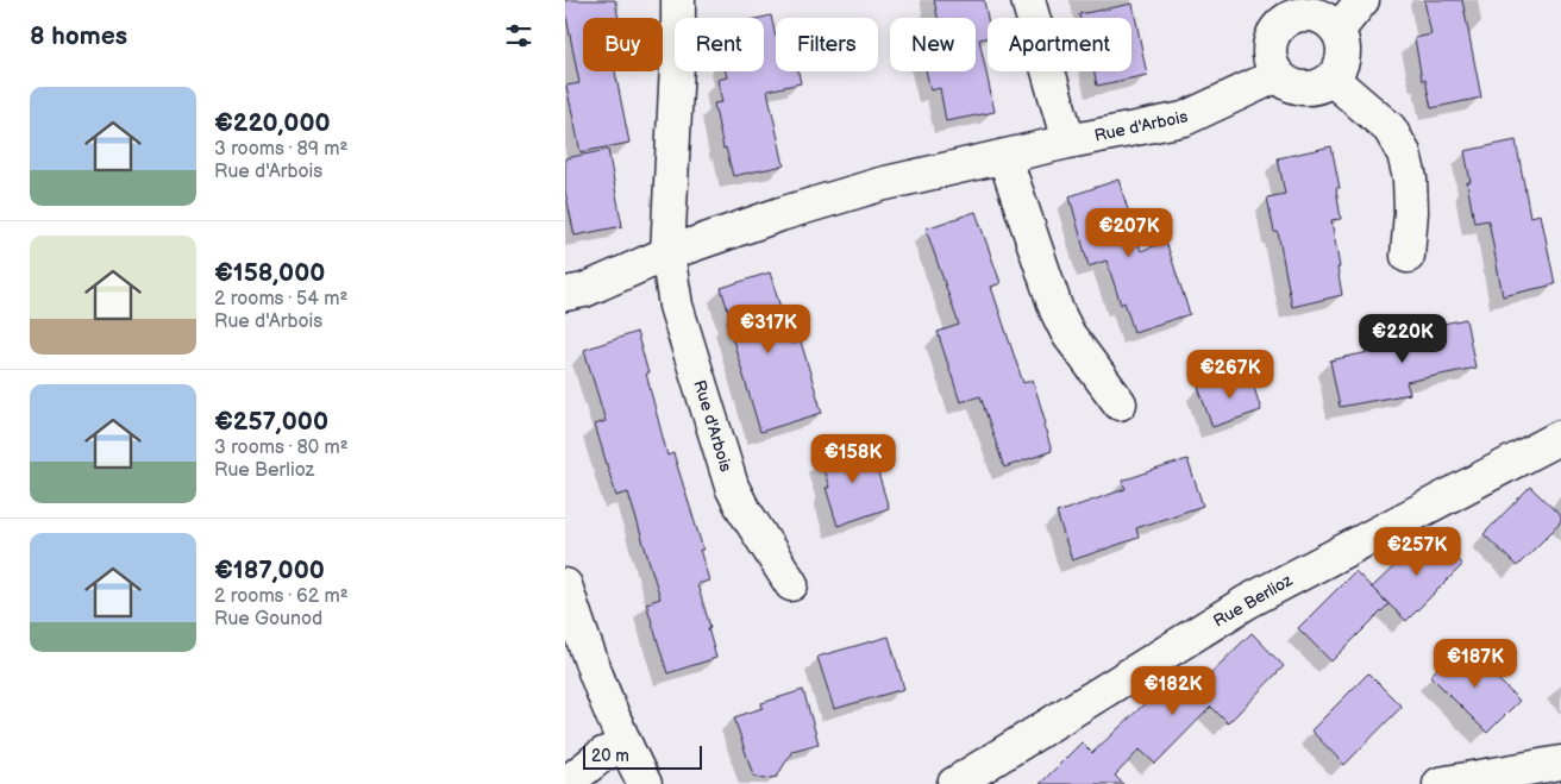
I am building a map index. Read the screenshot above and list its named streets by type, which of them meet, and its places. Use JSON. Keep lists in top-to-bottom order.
{
  "streets": {
    "street": ["Rue d'Arbois", "Rue Berlioz"]
  },
  "scale_bar": "20 m",
  "page": {
    "heading": "8 homes",
    "chip": [
      "Buy",
      "Rent",
      "Filters",
      "New",
      "Apartment"
    ],
    "list": [
      {
        "name": "€220,000",
        "note": "3 rooms · 89 m² · Rue d'Arbois"
      },
      {
        "name": "€158,000",
        "note": "2 rooms · 54 m² · Rue d'Arbois"
      },
      {
        "name": "€257,000",
        "note": "3 rooms · 80 m² · Rue Berlioz"
      },
      {
        "name": "€187,000",
        "note": "2 rooms · 62 m² · Rue Gounod"
      }
    ],
    "price": [
      "€207K",
      "€317K",
      "€220K",
      "€267K",
      "€158K",
      "€257K",
      "€187K",
      "€182K"
    ],
    "scale": "20 m"
  }
}
